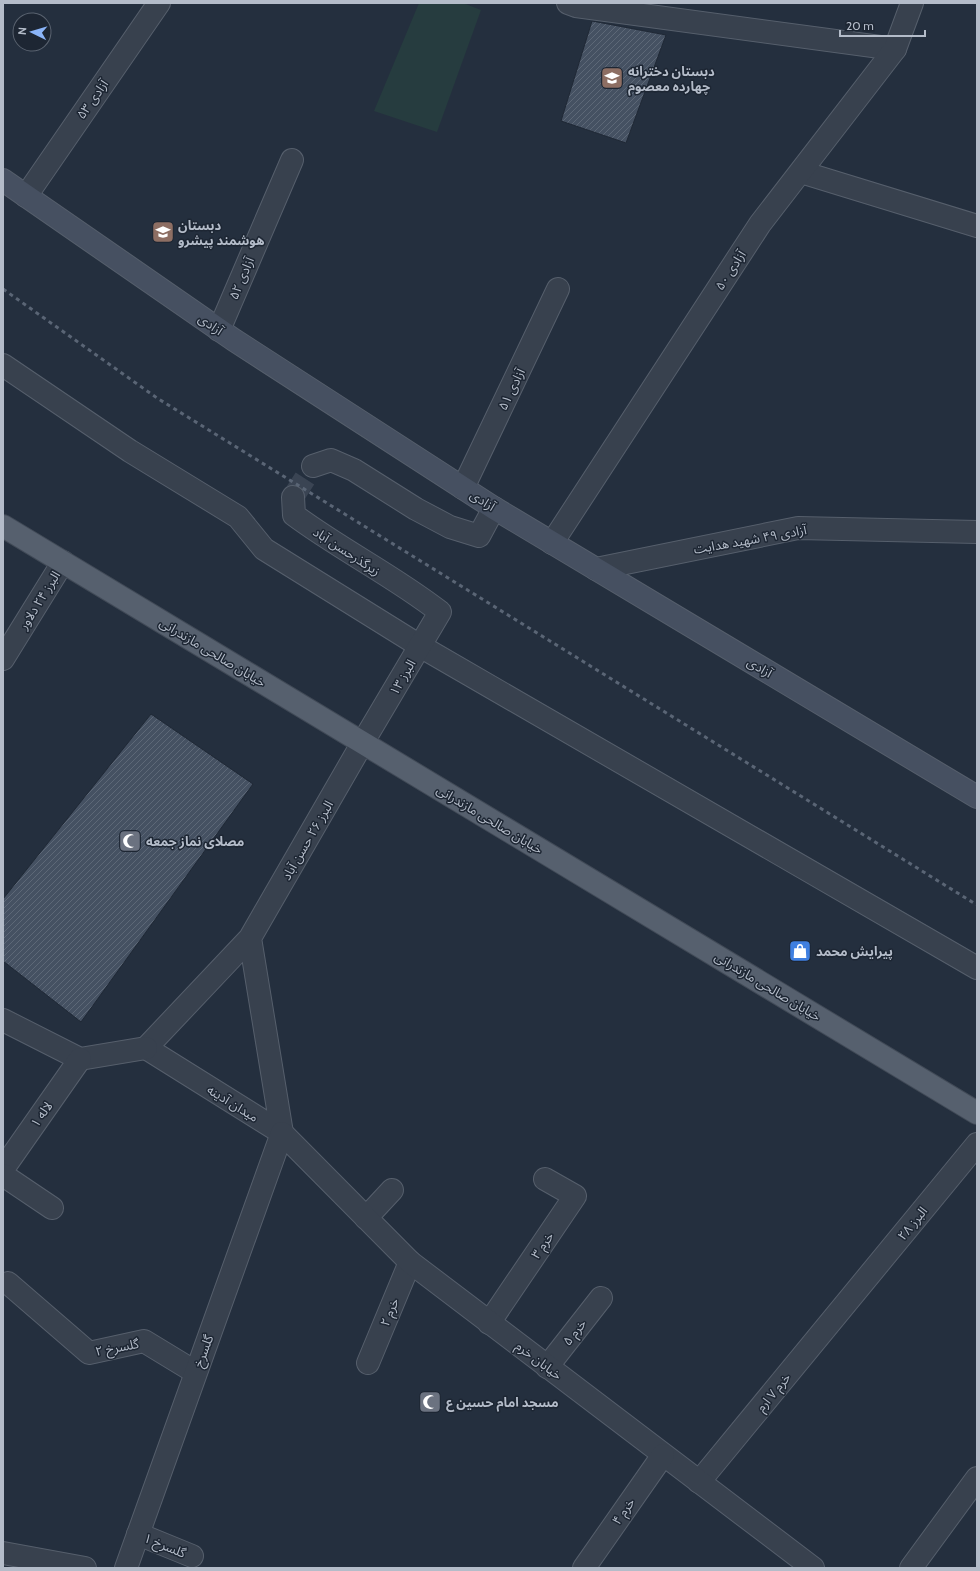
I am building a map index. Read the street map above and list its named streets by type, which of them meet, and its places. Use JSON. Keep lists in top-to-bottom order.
{
  "streets": {
    "main road": ["آزادی", "خیابان صالحی مازندرانی"],
    "street": [
      "آزادی ۵۳",
      "آزادی ۵۰",
      "آزادی ۵۲",
      "آزادی ۵۱",
      "آزادی ۴۹ شهید هدایت",
      "زیرگذرحسن آباد",
      "البرز ۲۴ دلاور",
      "البرز ۱۳",
      "البرز ۲۶ حسن آباد",
      "میدان آدینه",
      "لاله ۱",
      "البرز ۲۸",
      "خرم ۳",
      "خرم ۲",
      "خرم ۵",
      "گلسرخ ۲",
      "گلسرخ",
      "خیابان خرم",
      "خرم ۷ ارم",
      "خرم ۴",
      "گلسرخ ۱"
    ]
  },
  "crossings": [
    ["آزادی ۵۳", "آزادی"],
    ["آزادی ۵۰", "آزادی"],
    ["آزادی ۵۲", "آزادی"],
    ["آزادی", "آزادی ۵۱"],
    ["آزادی", "آزادی ۴۹ شهید هدایت"],
    ["زیرگذرحسن آباد", "البرز ۱۳"],
    ["البرز ۲۴ دلاور", "خیابان صالحی مازندرانی"],
    ["خیابان صالحی مازندرانی", "البرز ۱۳"],
    ["خیابان صالحی مازندرانی", "البرز ۲۶ حسن آباد"],
    ["البرز ۱۳", "البرز ۲۶ حسن آباد"],
    ["البرز ۲۶ حسن آباد", "میدان آدینه"],
    ["میدان آدینه", "گلسرخ"],
    ["میدان آدینه", "خیابان خرم"],
    ["البرز ۲۸", "خرم ۷ ارم"],
    ["خرم ۳", "خیابان خرم"],
    ["خرم ۲", "خیابان خرم"],
    ["خرم ۵", "خیابان خرم"],
    ["گلسرخ ۲", "گلسرخ"],
    ["گلسرخ", "خیابان خرم"],
    ["گلسرخ", "گلسرخ ۱"],
    ["خیابان خرم", "خرم ۷ ارم"],
    ["خیابان خرم", "خرم ۴"]
  ],
  "places": {
    "school or university": ["دبستان دخترانه چهارده معصوم", "دبستان هوشمند پیشرو"],
    "mosque": ["مصلای نماز جمعه", "مسجد امام حسین ع"],
    "shop": ["پیرایش محمد"]
  },
  "scale_bar": "20 m",
  "north": "left"
}
